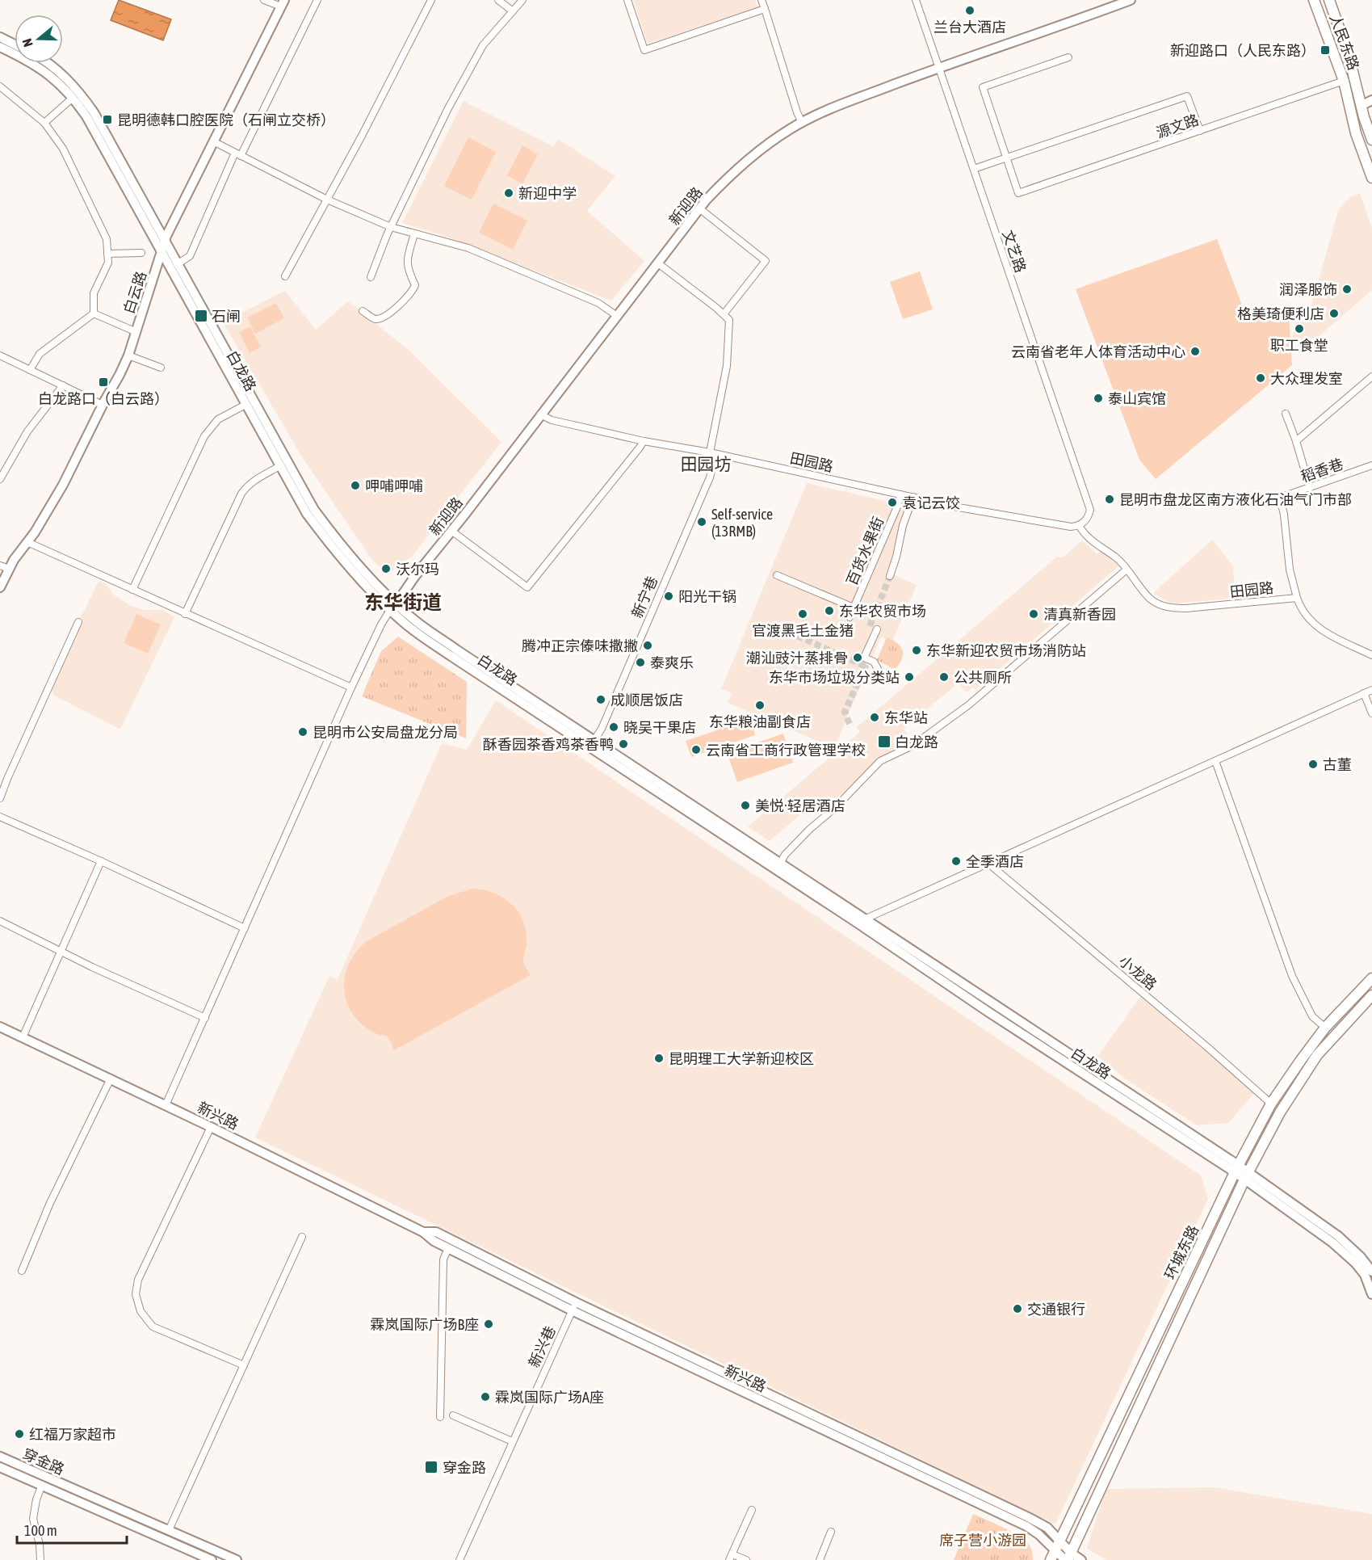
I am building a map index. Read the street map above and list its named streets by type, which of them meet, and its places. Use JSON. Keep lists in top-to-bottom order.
{
  "streets": {
    "main road": [
      "人民东路",
      "新迎路",
      "白云路",
      "白龙路",
      "新兴路",
      "环城东路",
      "穿金路"
    ],
    "street": [
      "源文路",
      "文艺路",
      "田园路",
      "稻香巷",
      "百货水果街",
      "新宁巷",
      "小龙路",
      "新兴巷"
    ]
  },
  "crossings": [
    ["人民东路", "源文路"],
    ["新迎路", "文艺路"],
    ["新迎路", "白龙路"],
    ["新迎路", "田园路"],
    ["文艺路", "田园路"],
    ["白云路", "白龙路"],
    ["白龙路", "新宁巷"],
    ["白龙路", "环城东路"],
    ["田园路", "稻香巷"],
    ["田园路", "百货水果街"],
    ["田园路", "新宁巷"],
    ["小龙路", "环城东路"],
    ["新兴路", "环城东路"],
    ["新兴路", "新兴巷"]
  ],
  "districts": ["田园坊", "东华街道"],
  "parks": ["席子营小游园"],
  "places": {
    "other": [
      "兰台大酒店",
      "新迎中学",
      "润泽服饰",
      "格美琦便利店",
      "职工食堂",
      "云南省老年人体育活动中心",
      "大众理发室",
      "泰山宾馆",
      "呷哺呷哺",
      "昆明市盘龙区南方液化石油气门市部",
      "袁记云饺",
      "Self-service (13RMB)",
      "沃尔玛",
      "阳光干锅",
      "东华农贸市场",
      "官渡黑毛土金猪",
      "清真新香园",
      "腾冲正宗傣味撒撇",
      "东华新迎农贸市场消防站",
      "潮汕豉汁蒸排骨",
      "泰爽乐",
      "东华市场垃圾分类站",
      "公共厕所",
      "成顺居饭店",
      "东华粮油副食店",
      "东华站",
      "晓吴干果店",
      "昆明市公安局盘龙分局",
      "酥香园茶香鸡茶香鸭",
      "云南省工商行政管理学校",
      "古董",
      "美悦·轻居酒店",
      "全季酒店",
      "昆明理工大学新迎校区",
      "交通银行",
      "霖岚国际广场B座",
      "霖岚国际广场A座",
      "红福万家超市"
    ],
    "transit": [
      "新迎路口（人民东路）",
      "昆明德韩口腔医院（石闸立交桥）",
      "石闸",
      "白龙路口（白云路）",
      "白龙路",
      "穿金路"
    ]
  },
  "scale_bar": "100 m",
  "north": "left"
}
